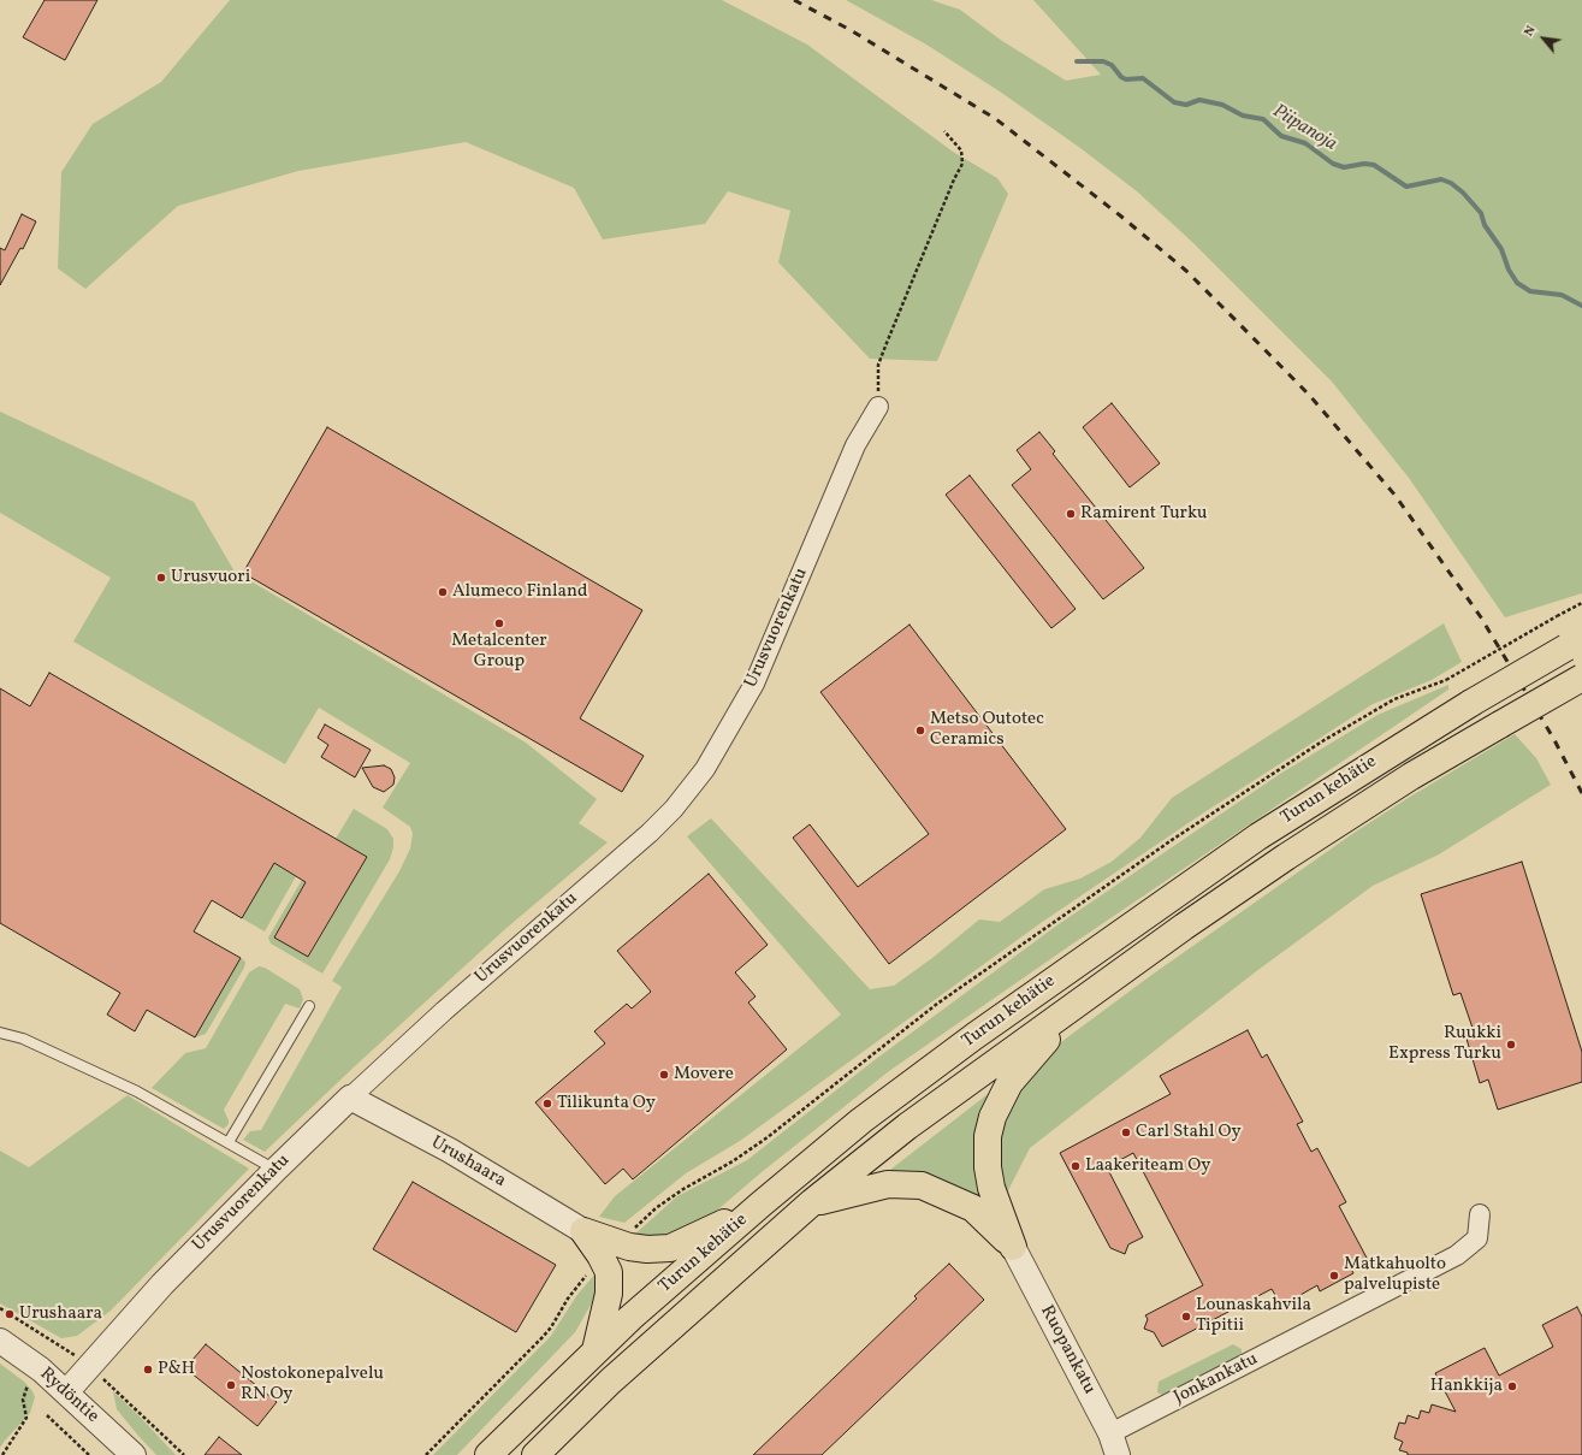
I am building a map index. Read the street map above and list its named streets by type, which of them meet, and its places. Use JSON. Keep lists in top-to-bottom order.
{
  "streets": {
    "highway": ["Turun kehätie"],
    "street": [
      "Urusvuorenkatu",
      "Urushaara",
      "Ruopankatu",
      "Jonkankatu",
      "Rydöntie"
    ]
  },
  "crossings": [
    ["Urusvuorenkatu", "Urushaara"],
    ["Urusvuorenkatu", "Rydöntie"],
    ["Ruopankatu", "Jonkankatu"]
  ],
  "water": ["Piipanoja"],
  "places": [
    "Ramirent Turku",
    "Urusvuori",
    "Alumeco Finland",
    "Metalcenter Group",
    "Metso Outotec Ceramics",
    "Ruukki Express Turku",
    "Movere",
    "Tilikunta Oy",
    "Carl Stahl Oy",
    "Laakeriteam Oy",
    "Matkahuolto palvelupiste",
    "Urushaara",
    "Lounaskahvila Tipitii",
    "P&H",
    "Nostokonepalvelu RN Oy",
    "Hankkija"
  ],
  "north": "top left"
}
